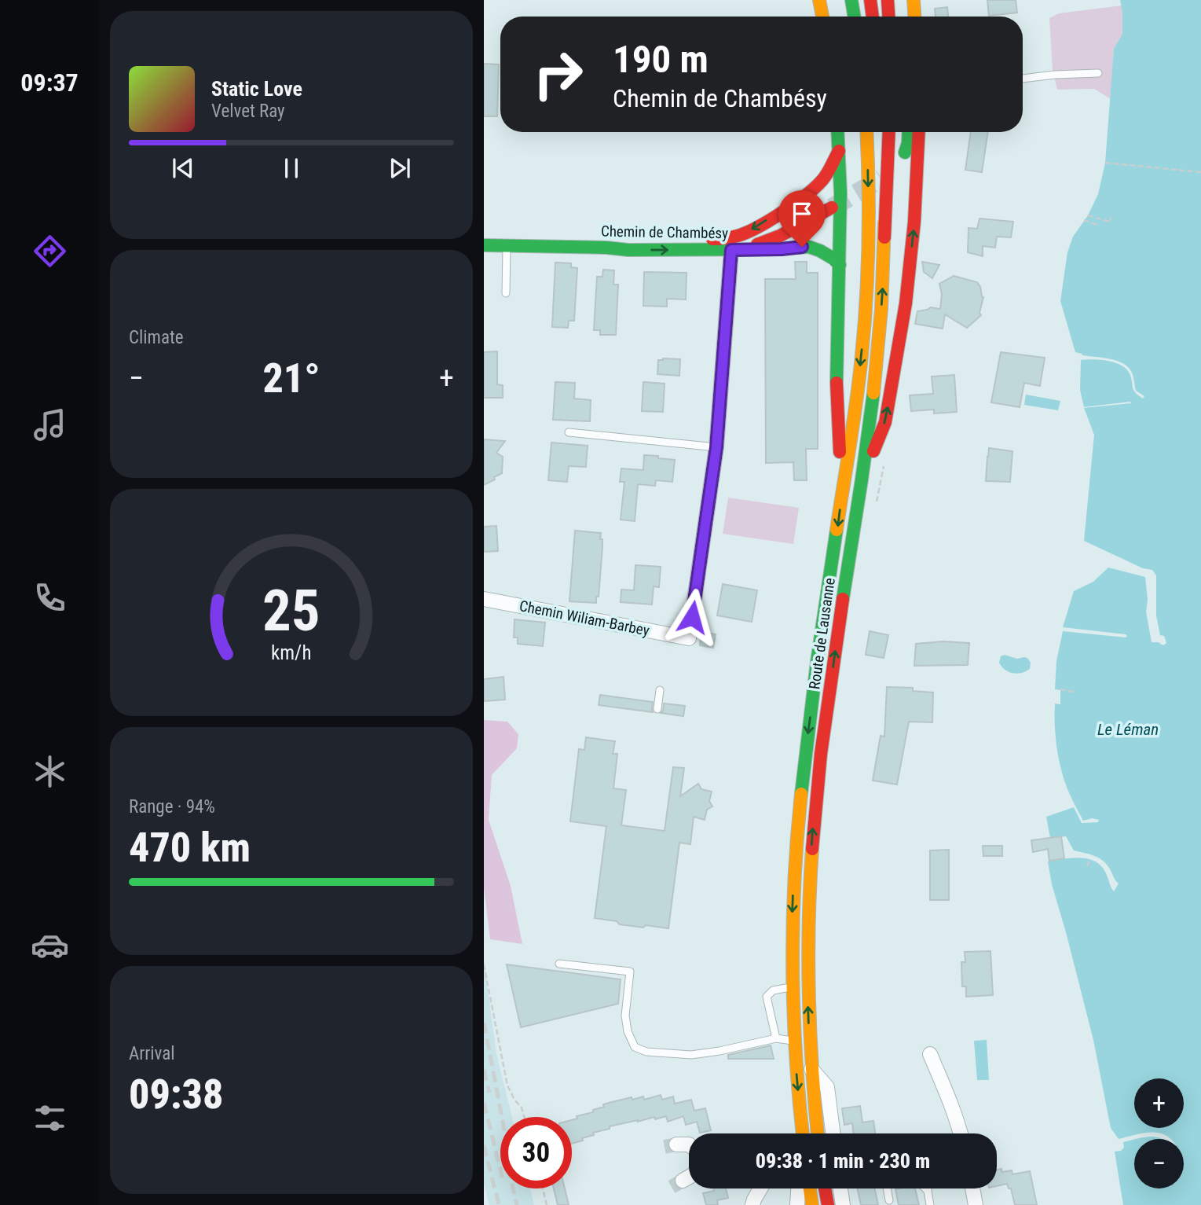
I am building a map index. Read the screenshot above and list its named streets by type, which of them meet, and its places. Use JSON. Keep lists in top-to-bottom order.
{
  "streets": {
    "main road": ["Chemin de Chambésy", "Route de Lausanne"],
    "street": ["Chemin Wiliam-Barbey"]
  },
  "crossings": [
    ["Chemin de Chambésy", "Chemin Wiliam-Barbey"]
  ],
  "one_way": ["Chemin de Chambésy"],
  "water": ["Le Léman"],
  "page": {
    "tabs": "09:37",
    "turn": ["190 m", "Chemin de Chambésy"],
    "song": ["Static Love", "Velvet Ray"],
    "tile": [
      "Climate",
      ["Range · 94%", "470 km"],
      ["Arrival", "09:38"]
    ],
    "heat": ["−", "21°", "+"],
    "map_buttons": ["+", "−"],
    "limit": "30",
    "trip": "09:38 · 1 min · 230 m",
    "gauge": ["25", "km/h"]
  }
}
